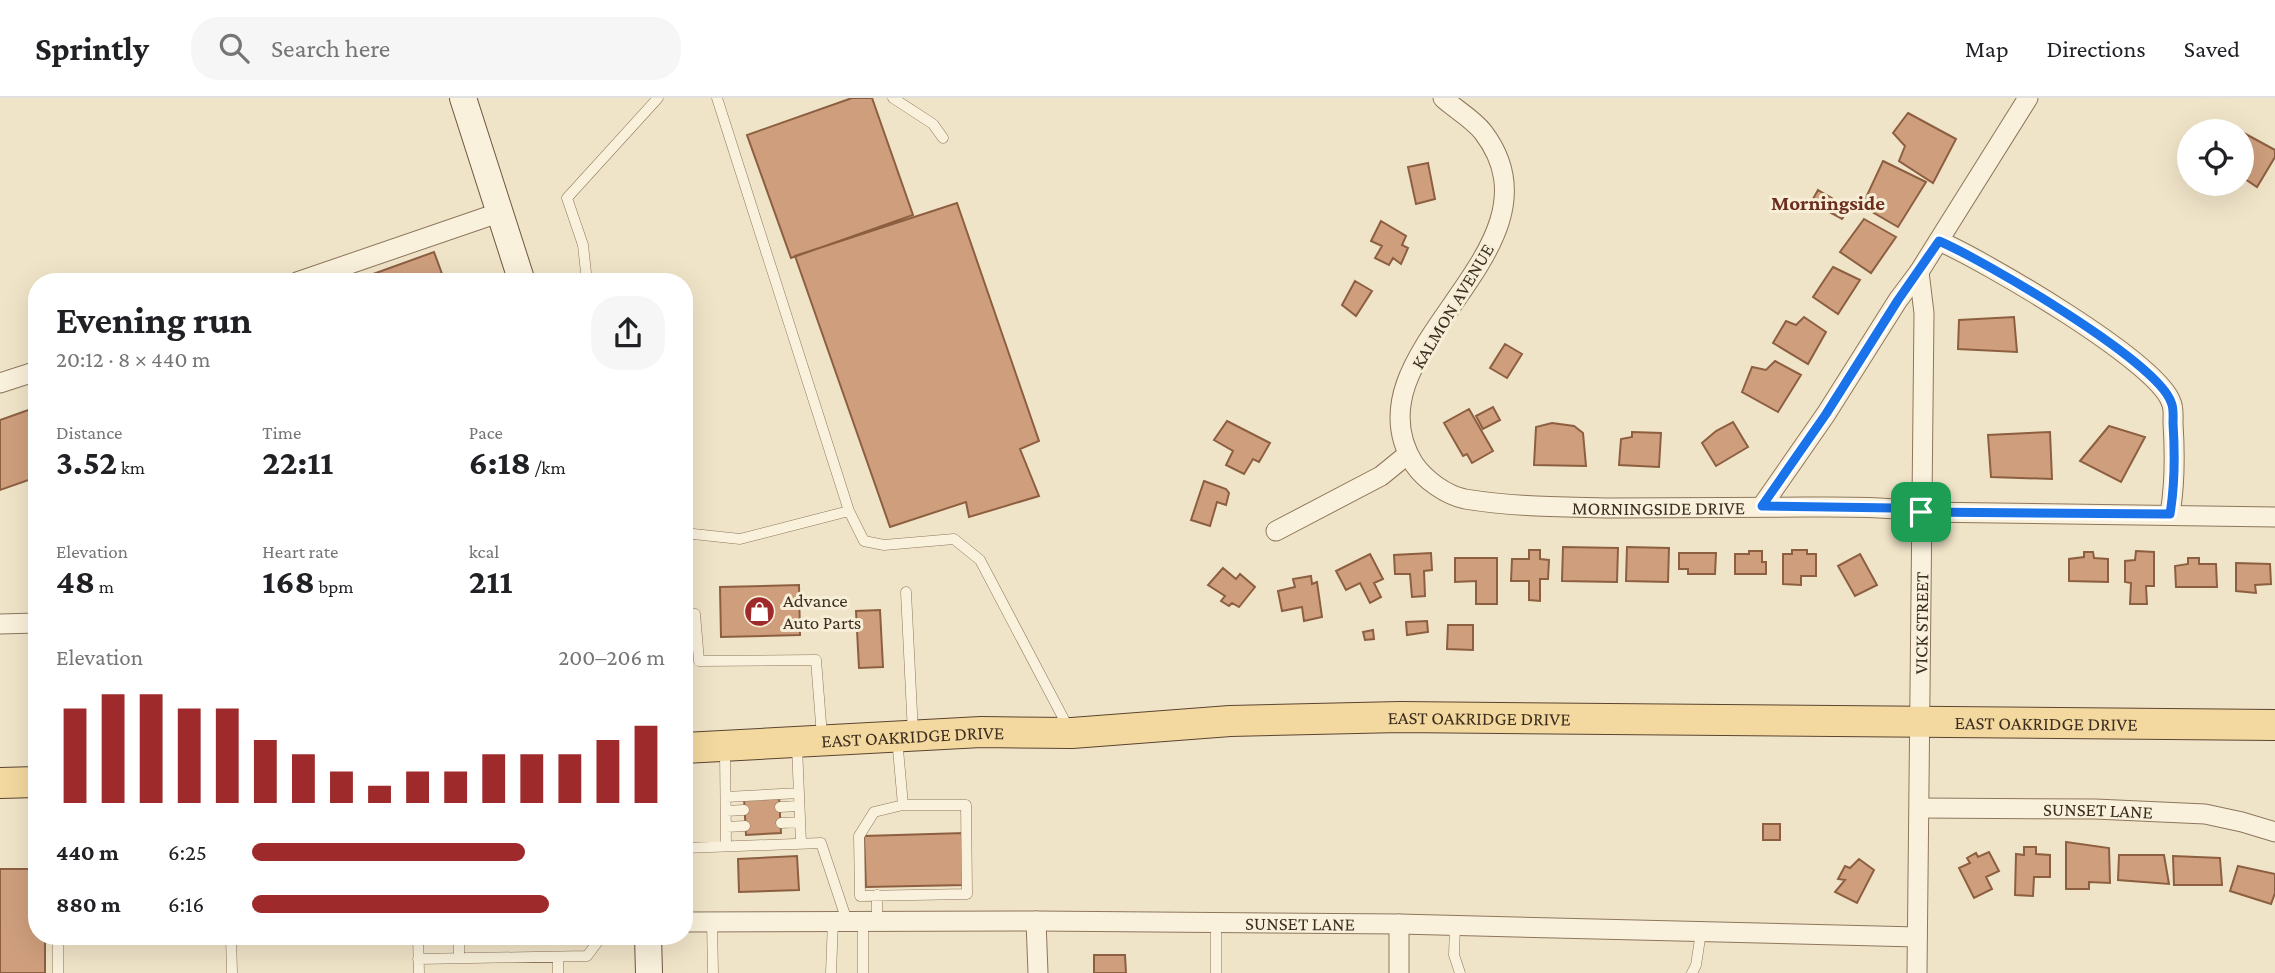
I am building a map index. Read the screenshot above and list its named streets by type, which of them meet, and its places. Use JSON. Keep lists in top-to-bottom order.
{
  "streets": {
    "main road": ["EAST OAKRIDGE DRIVE"],
    "street": [
      "KALMON AVENUE",
      "MORNINGSIDE DRIVE",
      "VICK STREET",
      "SUNSET LANE"
    ]
  },
  "crossings": [
    ["KALMON AVENUE", "MORNINGSIDE DRIVE"],
    ["MORNINGSIDE DRIVE", "VICK STREET"],
    ["VICK STREET", "EAST OAKRIDGE DRIVE"],
    ["VICK STREET", "SUNSET LANE"]
  ],
  "districts": ["Morningside"],
  "places": {
    "shop": ["Advance Auto Parts"]
  },
  "page": {
    "header": "Sprintly",
    "search": "Search here",
    "nav": ["Map", "Directions", "Saved"],
    "heading": ["Evening run", "20:12 · 8 × 440 m"],
    "stats": [
      ["Distance", "3.52 km"],
      ["Time", "22:11"],
      ["Pace", "6:18 /km"],
      ["Elevation", "48 m"],
      ["Heart rate", "168 bpm"],
      ["kcal", "211"]
    ],
    "chart": ["Elevation", "200–206 m"],
    "list": [
      {
        "name": "440 m",
        "note": "6:25"
      },
      {
        "name": "880 m",
        "note": "6:16"
      }
    ]
  }
}
